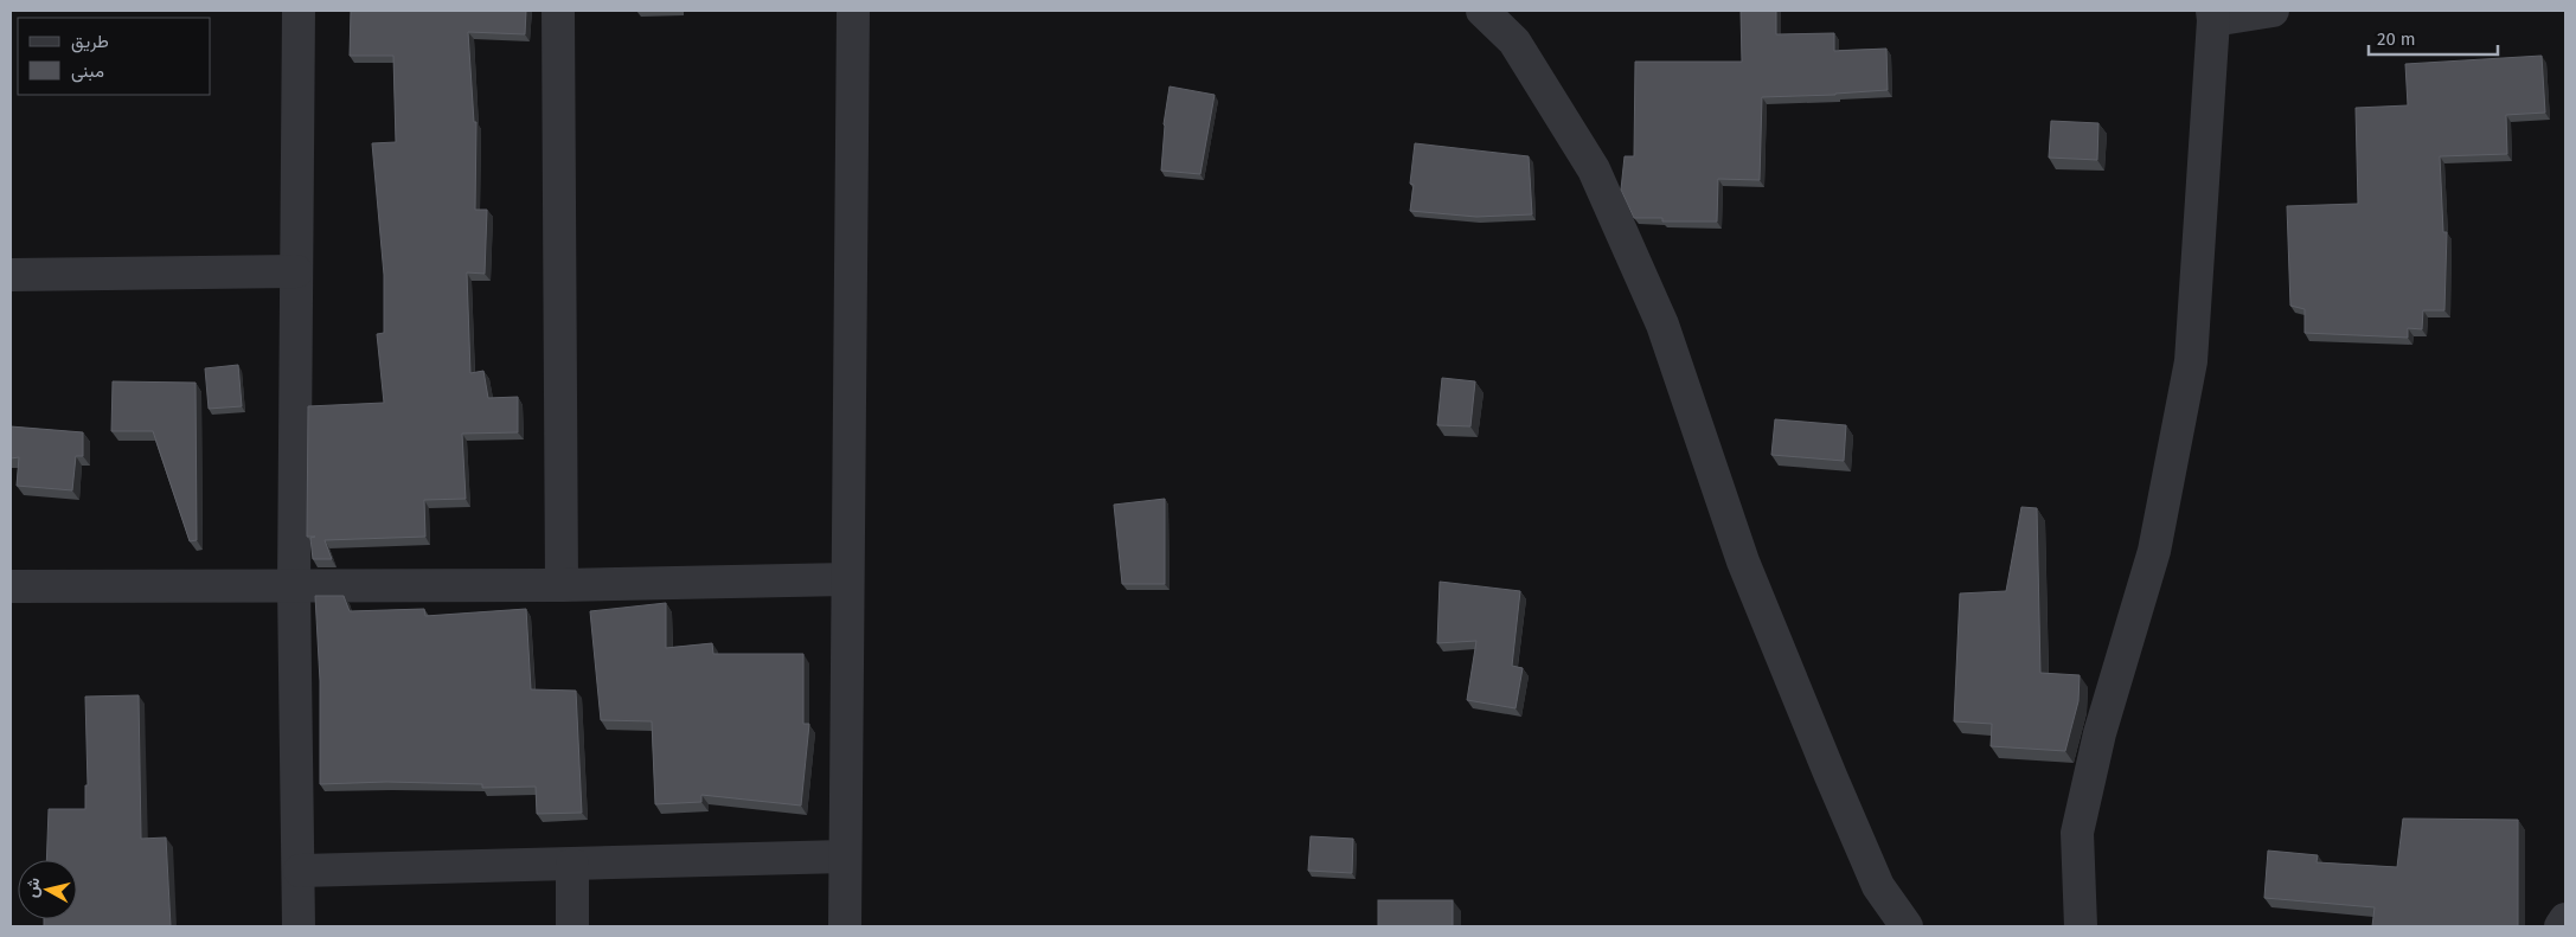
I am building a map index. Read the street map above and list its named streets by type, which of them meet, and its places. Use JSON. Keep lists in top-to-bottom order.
{
  "legend": ["طريق", "مبنى"],
  "scale_bar": "20 m",
  "north": "left"
}
